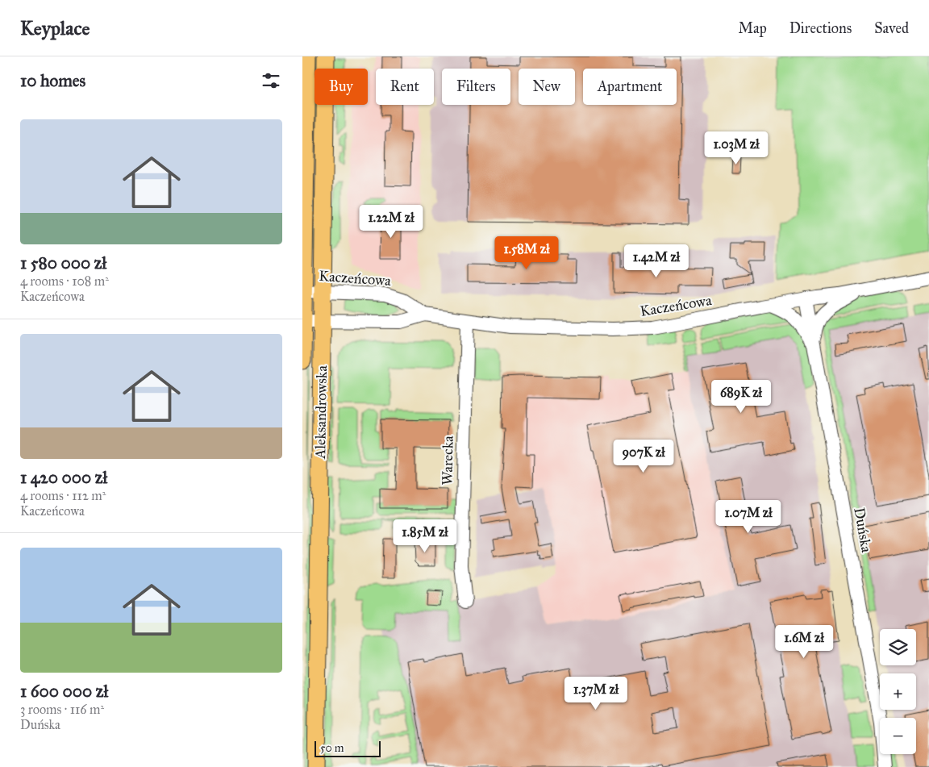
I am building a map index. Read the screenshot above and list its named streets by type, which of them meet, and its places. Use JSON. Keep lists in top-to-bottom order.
{
  "streets": {
    "main road": ["Aleksandrowska"],
    "street": ["Kaczeńcowa", "Warecka", "Duńska"]
  },
  "crossings": [
    ["Kaczeńcowa", "Aleksandrowska"],
    ["Kaczeńcowa", "Warecka"],
    ["Kaczeńcowa", "Duńska"]
  ],
  "scale_bar": "50 m",
  "page": {
    "header": "Keyplace",
    "nav": ["Map", "Directions", "Saved"],
    "heading": "10 homes",
    "chip": [
      "Buy",
      "Rent",
      "Filters",
      "New",
      "Apartment"
    ],
    "list": [
      {
        "name": "1 580 000 zł",
        "note": "4 rooms · 108 m² · Kaczeńcowa"
      },
      {
        "name": "1 420 000 zł",
        "note": "4 rooms · 112 m² · Kaczeńcowa"
      },
      {
        "name": "1 600 000 zł",
        "note": "3 rooms · 116 m² · Duńska"
      }
    ],
    "price": [
      "1.03M zł",
      "1.22M zł",
      "1.58M zł",
      "1.42M zł",
      "689K zł",
      "907K zł",
      "1.07M zł",
      "1.85M zł",
      "1.6M zł",
      "1.37M zł"
    ],
    "map_buttons": ["+", "−"],
    "scale": "50 m"
  }
}
